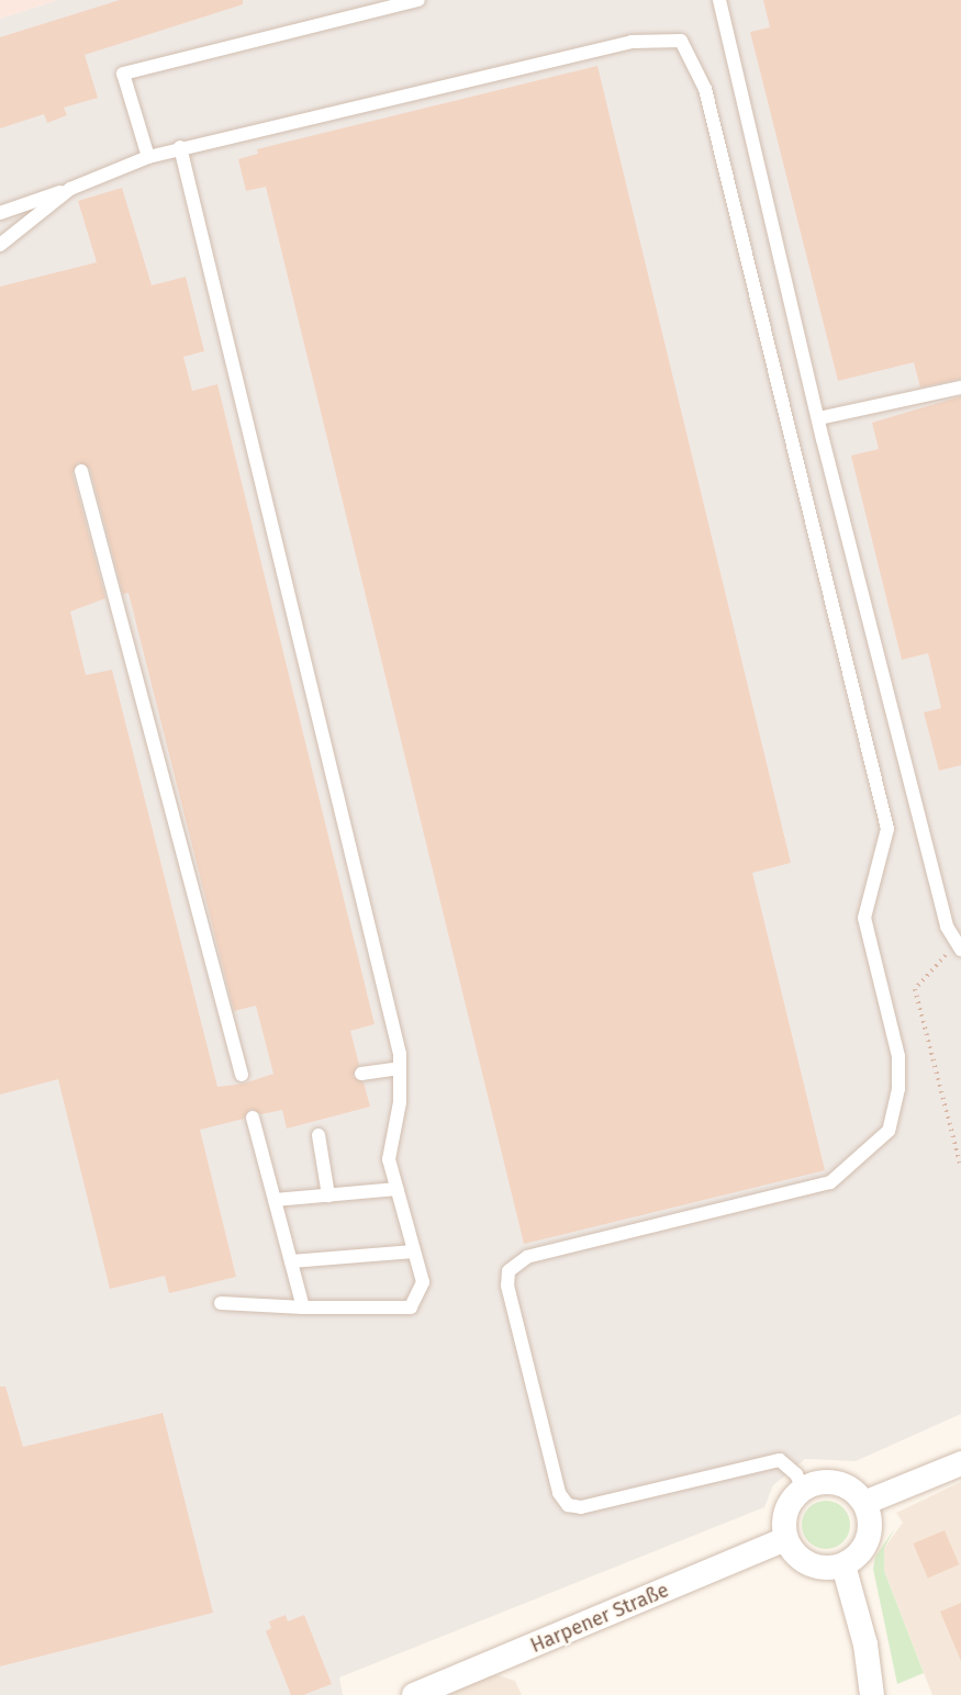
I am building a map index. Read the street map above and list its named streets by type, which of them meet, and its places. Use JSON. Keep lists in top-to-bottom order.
{
  "streets": {
    "street": ["Harpener Straße"]
  }
}
